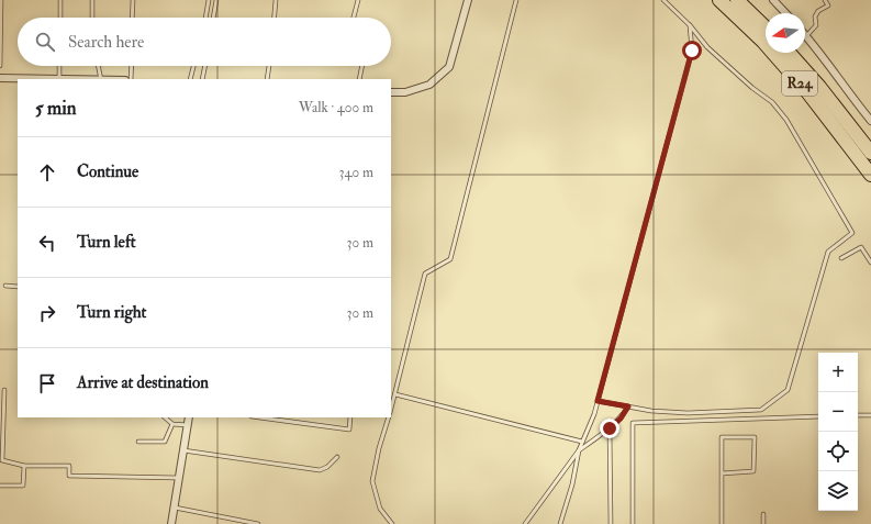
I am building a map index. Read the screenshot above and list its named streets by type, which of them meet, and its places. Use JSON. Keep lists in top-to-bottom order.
{
  "streets": {
    "highway": ["R24"]
  },
  "north": "left",
  "page": {
    "search": "Search here",
    "heading": ["5 min", "Walk · 400 m"],
    "list": [
      ["Continue", "340 m"],
      ["Turn left", "30 m"],
      ["Turn right", "30 m"],
      "Arrive at destination"
    ],
    "map_buttons": ["+", "−"]
  }
}
